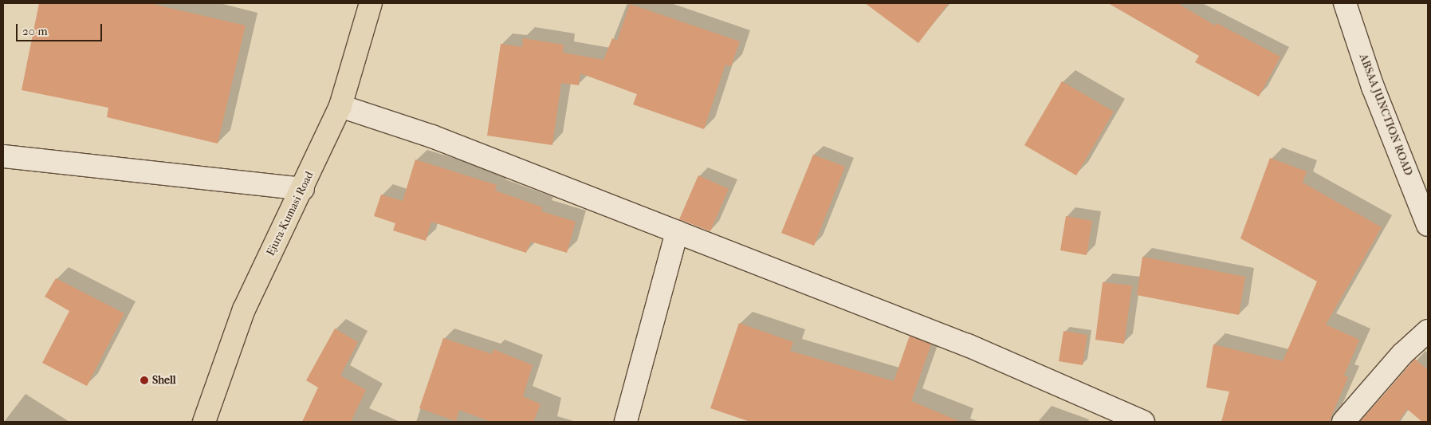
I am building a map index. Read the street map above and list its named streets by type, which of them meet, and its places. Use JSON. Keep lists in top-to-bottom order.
{
  "streets": {
    "main road": ["Ejura-Kumasi Road"],
    "street": ["ABSAA JUNCTION ROAD"]
  },
  "places": ["Shell"],
  "scale_bar": "20 m"
}
